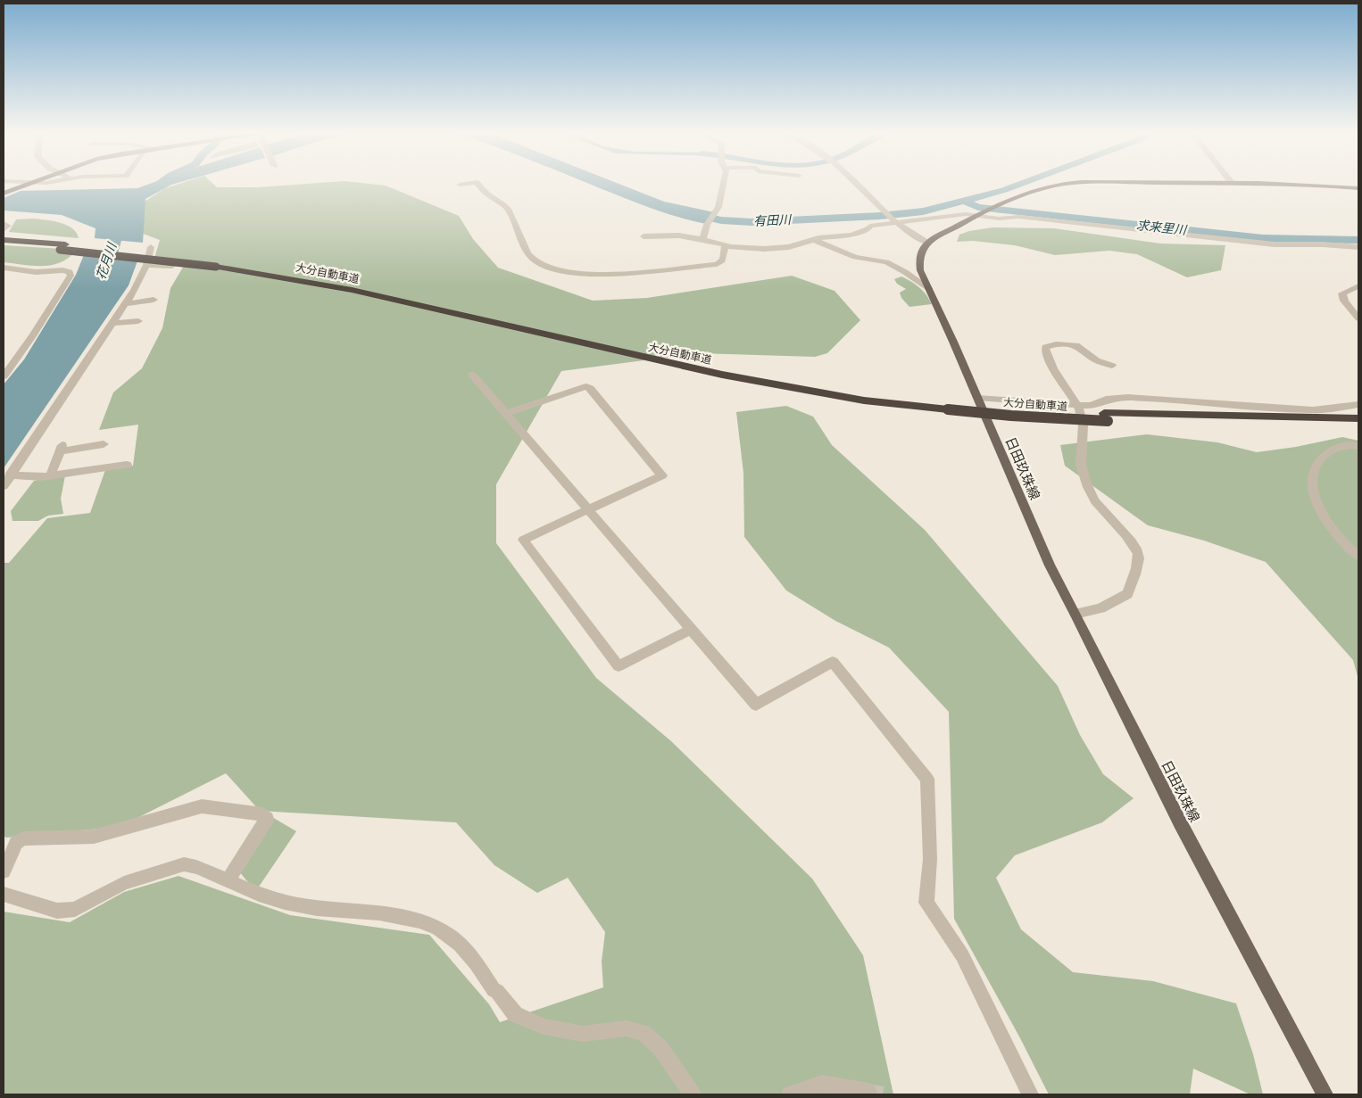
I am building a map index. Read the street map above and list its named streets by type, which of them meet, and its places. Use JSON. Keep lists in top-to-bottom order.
{
  "streets": {
    "highway": ["大分自動車道"],
    "main road": ["日田玖珠線"]
  },
  "water": ["有田川", "求来里川", "花月川"]
}
